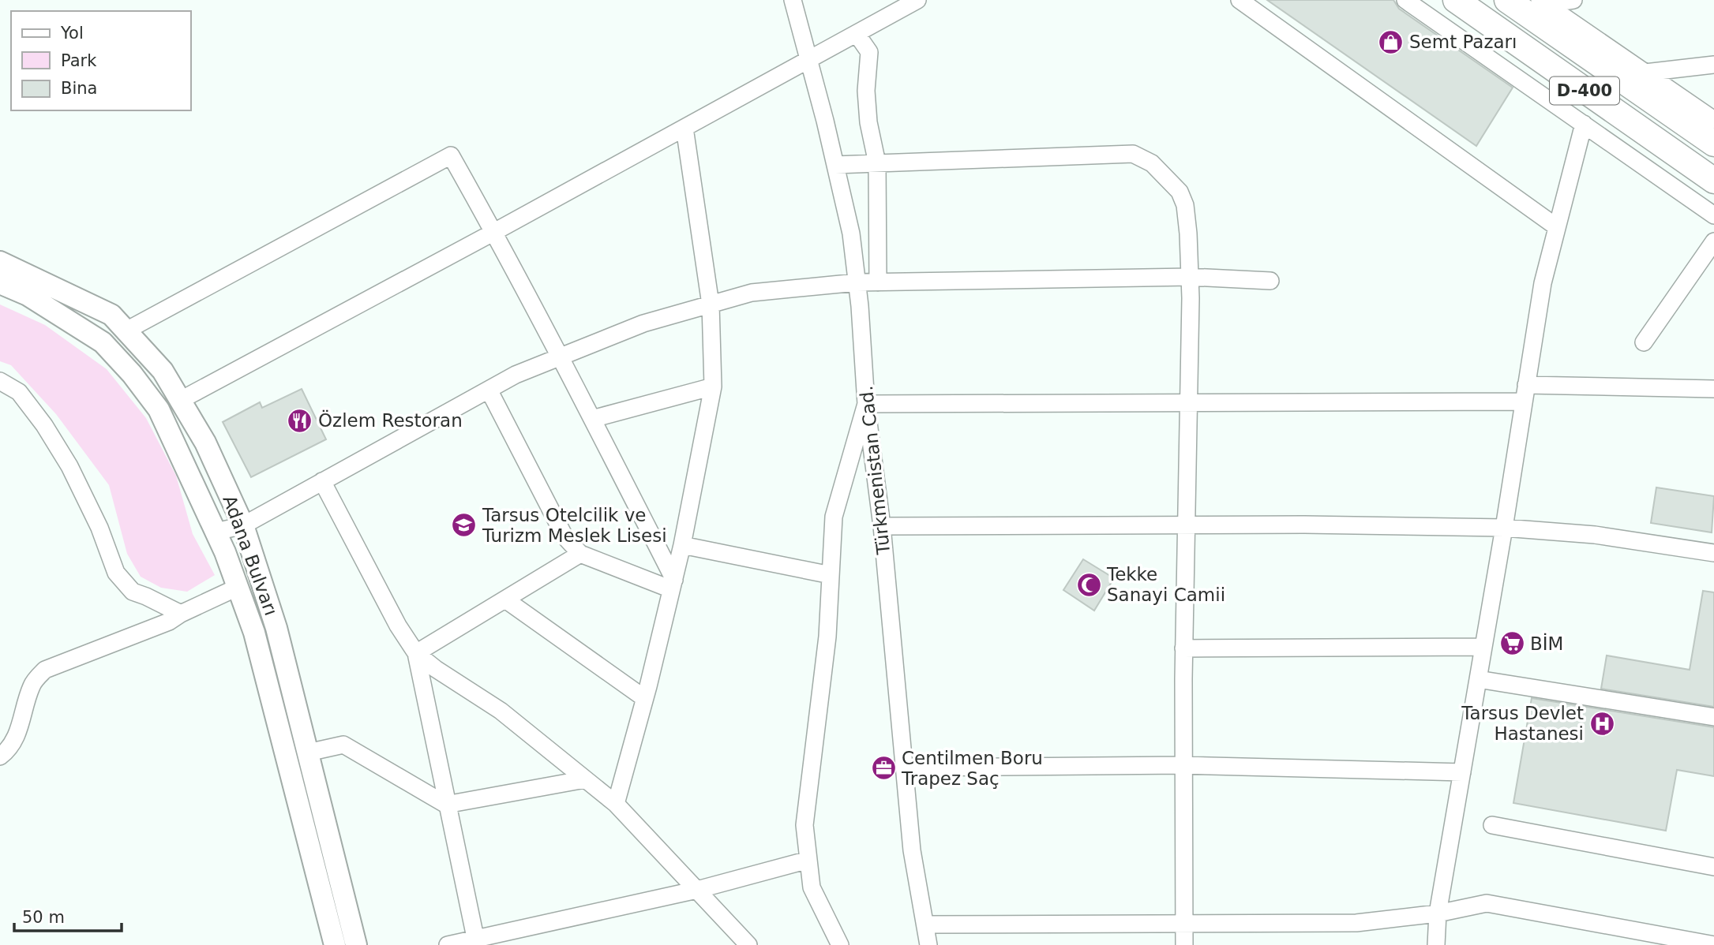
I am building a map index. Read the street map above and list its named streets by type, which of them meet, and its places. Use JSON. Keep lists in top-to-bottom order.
{
  "streets": {
    "highway": ["D-400"],
    "main road": ["Adana Bulvarı"],
    "street": ["Türkmenistan Cad."]
  },
  "places": {
    "shop": ["Semt Pazarı"],
    "restaurant": ["Özlem Restoran"],
    "school or university": ["Tarsus Otelcilik ve Turizm Meslek Lisesi"],
    "mosque": ["Tekke Sanayi Camii"],
    "supermarket": ["BİM"],
    "hospital": ["Tarsus Devlet Hastanesi"],
    "office": ["Centilmen Boru Trapez Saç"]
  },
  "legend": ["Yol", "Park", "Bina"],
  "scale_bar": "50 m"
}
